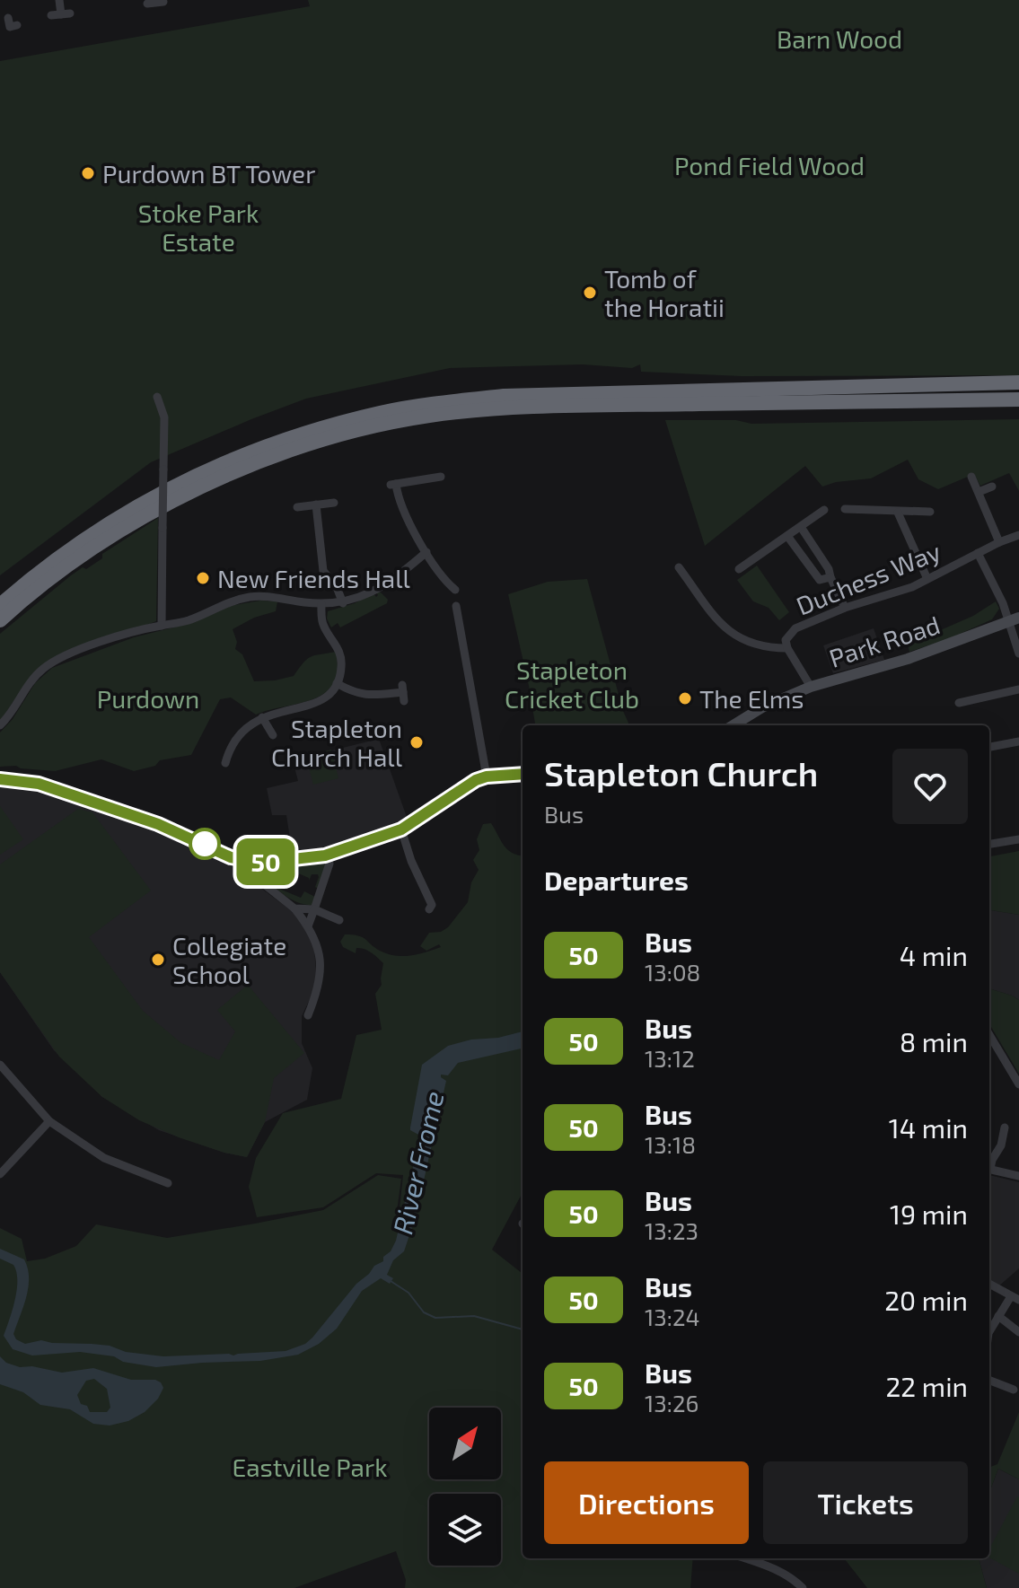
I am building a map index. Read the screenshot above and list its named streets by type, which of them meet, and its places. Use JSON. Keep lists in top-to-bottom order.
{
  "streets": {
    "main road": ["Park Road"],
    "street": ["Duchess Way"]
  },
  "crossings": [
    ["Duchess Way", "Park Road"]
  ],
  "water": ["River Frome"],
  "parks": [
    "Barn Wood",
    "Pond Field Wood",
    "Stoke Park Estate",
    "Stapleton Cricket Club",
    "Purdown",
    "Eastville Park"
  ],
  "places": [
    "Purdown BT Tower",
    "Tomb of the Horatii",
    "New Friends Hall",
    "The Elms",
    "Stapleton Church Hall",
    "Collegiate School"
  ],
  "lines": ["bus line 50"],
  "north": "top right",
  "page": {
    "on_map": "50",
    "heading": [
      ["Stapleton Church", "Bus"],
      "Departures"
    ],
    "list": [
      {
        "mark": "50",
        "name": "Bus",
        "note": "13:08",
        "value": "4 min"
      },
      {
        "mark": "50",
        "name": "Bus",
        "note": "13:12",
        "value": "8 min"
      },
      {
        "mark": "50",
        "name": "Bus",
        "note": "13:18",
        "value": "14 min"
      },
      {
        "mark": "50",
        "name": "Bus",
        "note": "13:23",
        "value": "19 min"
      },
      {
        "mark": "50",
        "name": "Bus",
        "note": "13:24",
        "value": "20 min"
      },
      {
        "mark": "50",
        "name": "Bus",
        "note": "13:26",
        "value": "22 min"
      }
    ],
    "buttons": ["Directions", "Tickets"]
  }
}
